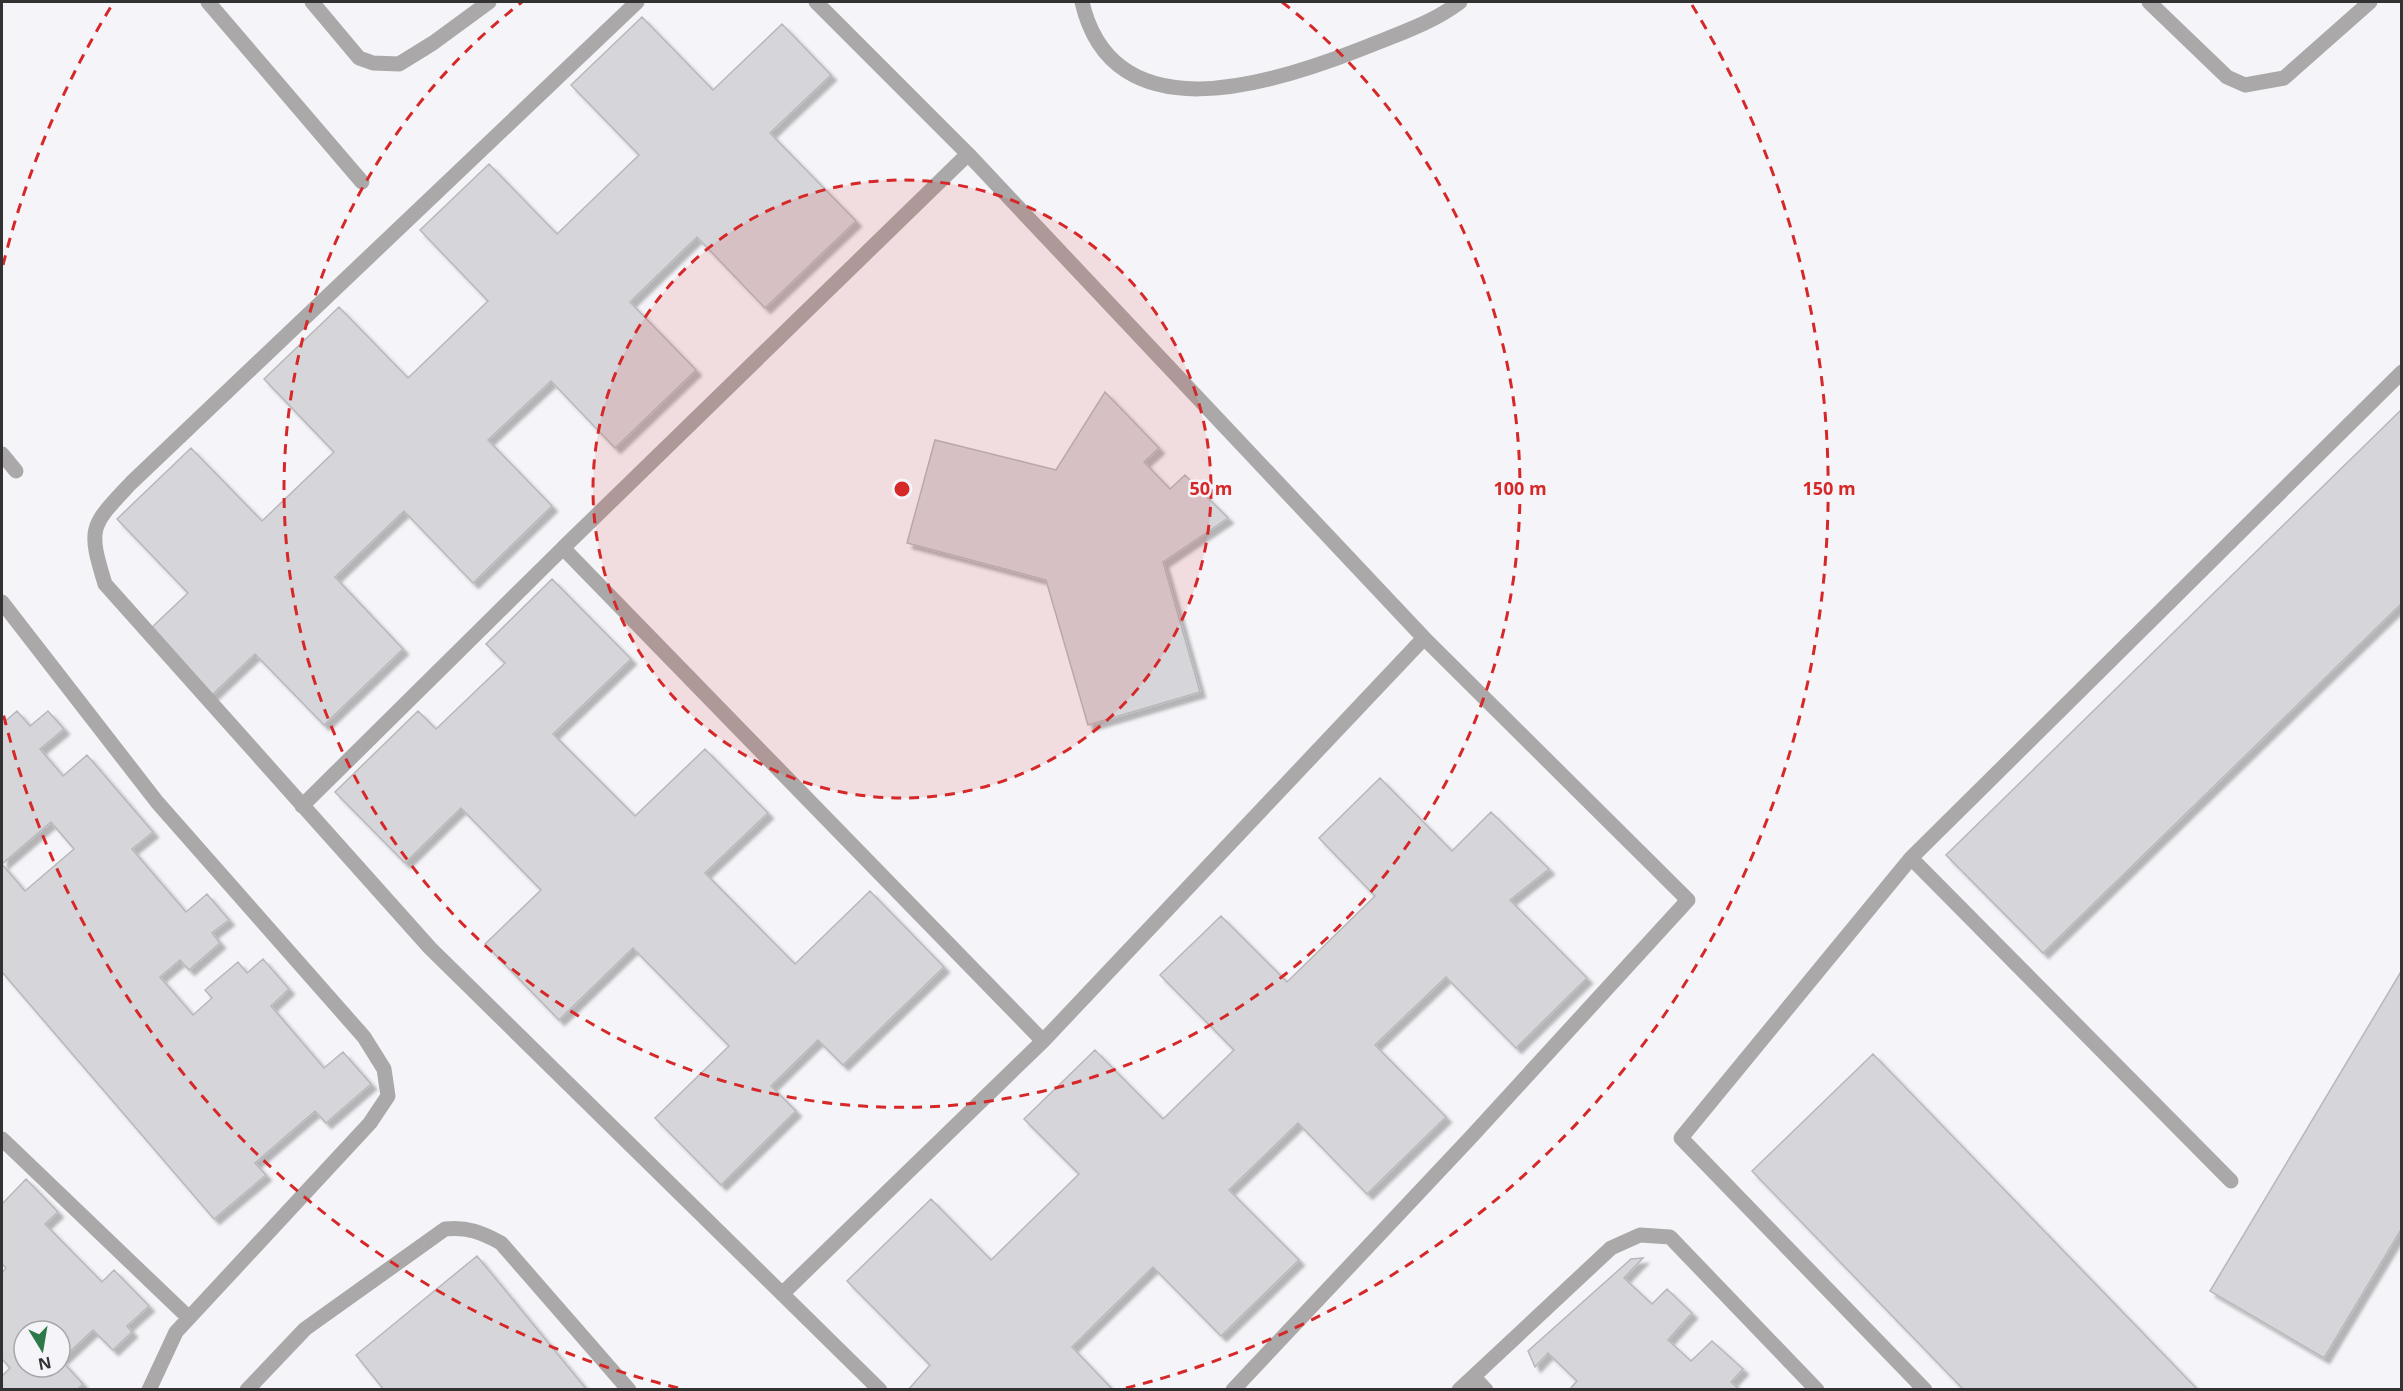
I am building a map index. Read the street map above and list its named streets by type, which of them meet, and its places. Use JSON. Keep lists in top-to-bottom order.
{
  "north": "bottom",
  "rings": ["50 m", "100 m", "150 m"]
}
